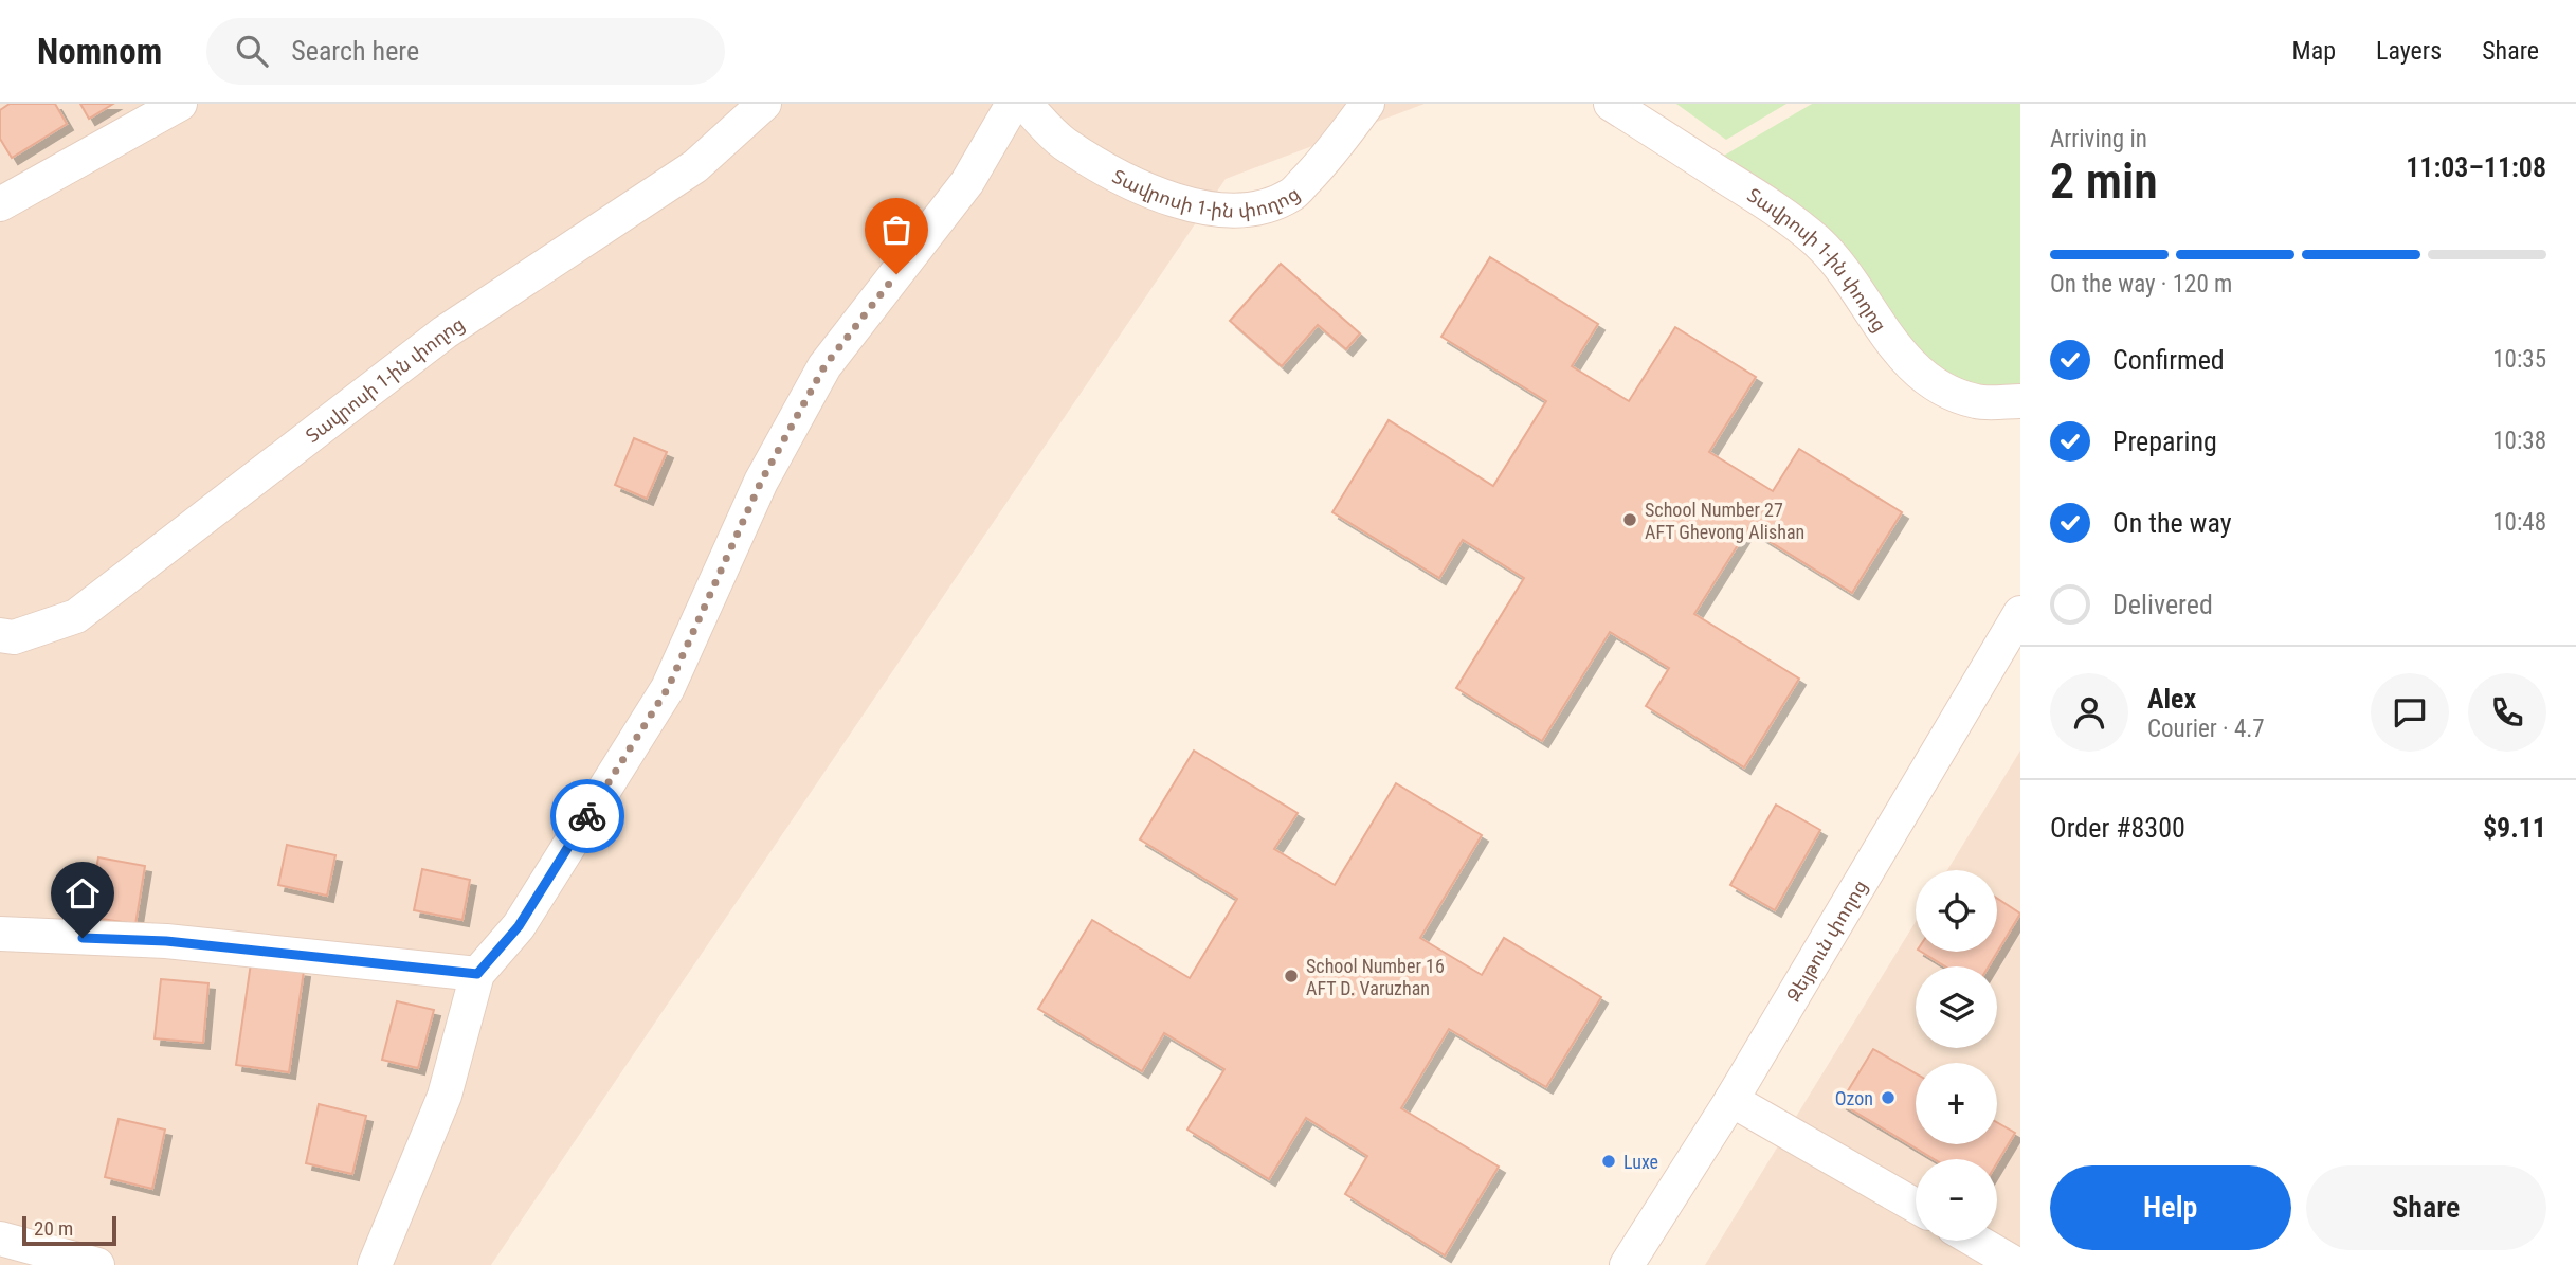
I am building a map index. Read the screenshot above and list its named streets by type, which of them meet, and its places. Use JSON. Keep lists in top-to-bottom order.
{
  "streets": {
    "street": ["Տավրոսի 1-ին փողոց", "Զեյթուն փողոց"]
  },
  "places": [
    "School Number 27 AFT Ghevong Alishan",
    "School Number 16 AFT D. Varuzhan",
    "Ozon",
    "Luxe"
  ],
  "scale_bar": "20 m",
  "page": {
    "header": "Nomnom",
    "search": "Search here",
    "nav": ["Map", "Layers", "Share"],
    "heading": ["2 min", "Arriving in", "11:03–11:08"],
    "panel": [
      "Alex",
      "Courier · 4.7",
      "Order #8300",
      "$9.11"
    ],
    "bar": "On the way · 120 m",
    "list": [
      ["Confirmed", "10:35"],
      ["Preparing", "10:38"],
      ["On the way", "10:48"],
      "Delivered"
    ],
    "map_buttons": ["+", "−"],
    "buttons": ["Help", "Share"],
    "scale": "20 m"
  }
}
